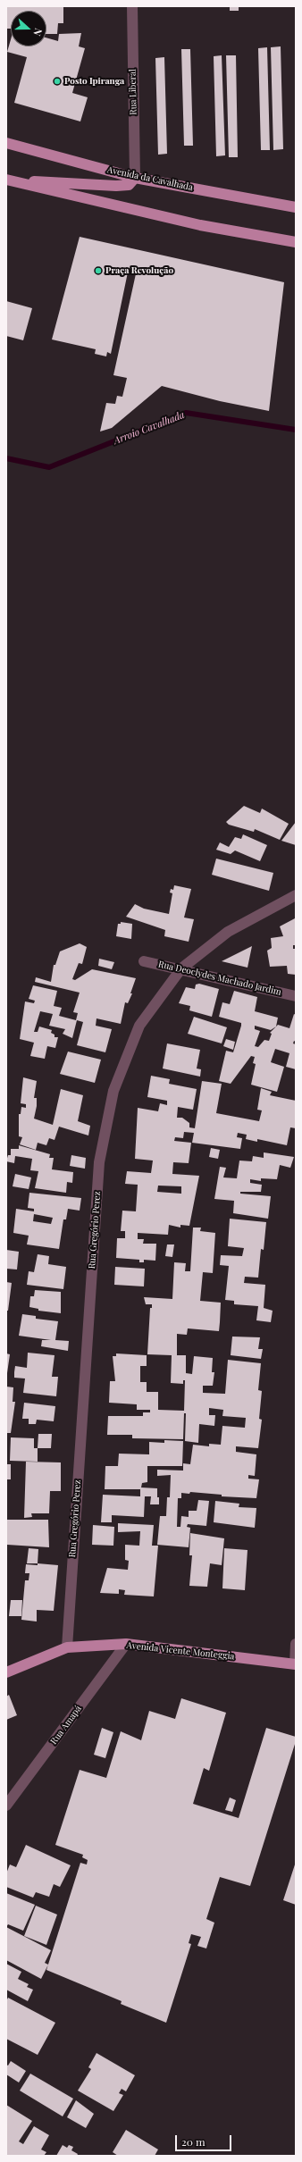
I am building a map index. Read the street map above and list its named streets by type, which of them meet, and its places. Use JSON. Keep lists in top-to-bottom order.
{
  "streets": {
    "main road": ["Avenida da Cavalhada", "Avenida Vicente Monteggia"],
    "street": [
      "Rua Liberal",
      "Rua Deoclydes Machado Jardim",
      "Rua Gregório Perez",
      "Rua Amapá"
    ]
  },
  "crossings": [
    ["Rua Liberal", "Avenida da Cavalhada"],
    ["Rua Deoclydes Machado Jardim", "Rua Gregório Perez"],
    ["Rua Gregório Perez", "Avenida Vicente Monteggia"],
    ["Avenida Vicente Monteggia", "Rua Amapá"]
  ],
  "water": ["Arroio Cavalhada"],
  "places": ["Posto Ipiranga", "Praça Revolução"],
  "scale_bar": "20 m",
  "north": "right"
}
